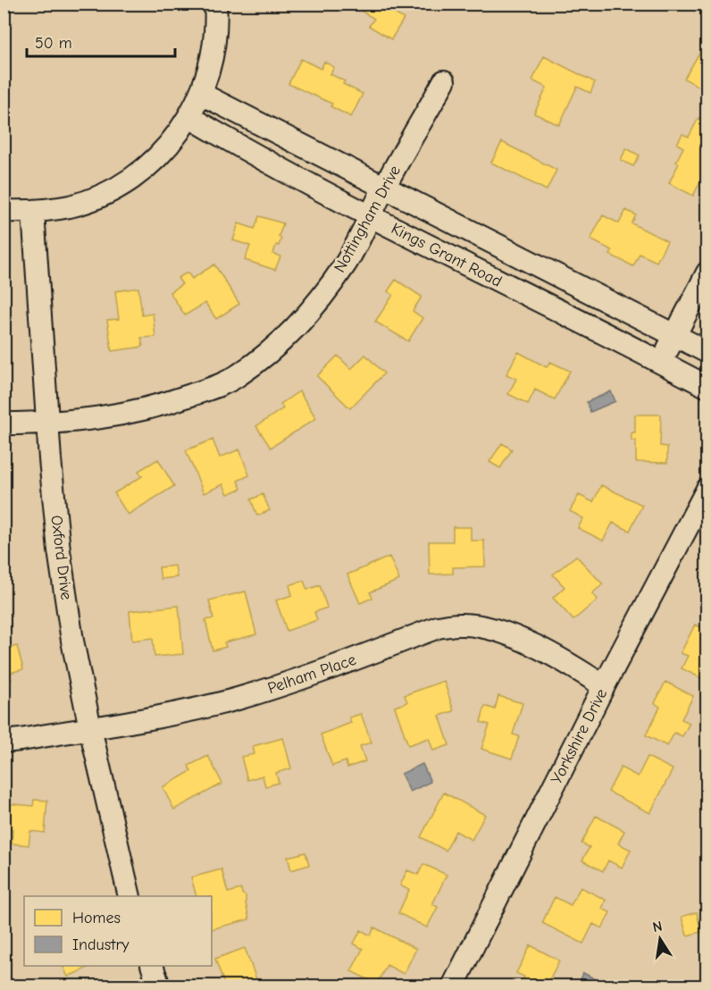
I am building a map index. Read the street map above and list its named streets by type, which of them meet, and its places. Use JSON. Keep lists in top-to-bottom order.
{
  "streets": {
    "street": [
      "Nottingham Drive",
      "Kings Grant Road",
      "Oxford Drive",
      "Pelham Place",
      "Yorkshire Drive"
    ]
  },
  "crossings": [
    ["Nottingham Drive", "Kings Grant Road"],
    ["Nottingham Drive", "Oxford Drive"],
    ["Oxford Drive", "Pelham Place"],
    ["Pelham Place", "Yorkshire Drive"]
  ],
  "legend": ["Homes", "Industry"],
  "scale_bar": "50 m",
  "north": "top"
}
